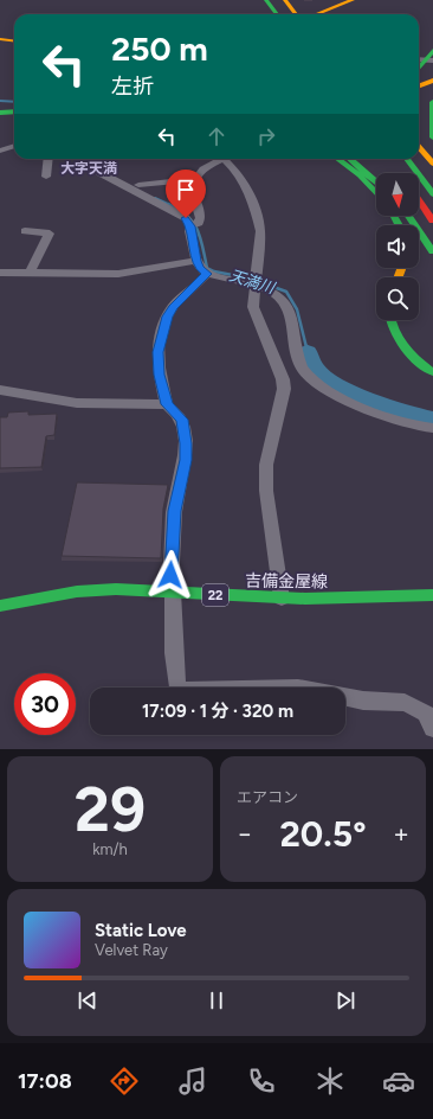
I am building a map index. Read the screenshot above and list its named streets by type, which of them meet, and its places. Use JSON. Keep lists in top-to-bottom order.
{
  "streets": {
    "main road": ["吉備金屋線", "22"]
  },
  "districts": ["大字天満"],
  "water": ["天満川"],
  "north": "bottom",
  "page": {
    "turn": ["250 m", "左折"],
    "limit": "30",
    "trip": "17:09 · 1 分 · 320 m",
    "tile": [
      ["29", "km/h"],
      "エアコン"
    ],
    "heat": ["−", "20.5°", "+"],
    "song": ["Static Love", "Velvet Ray"],
    "tabs": "17:08"
  }
}
